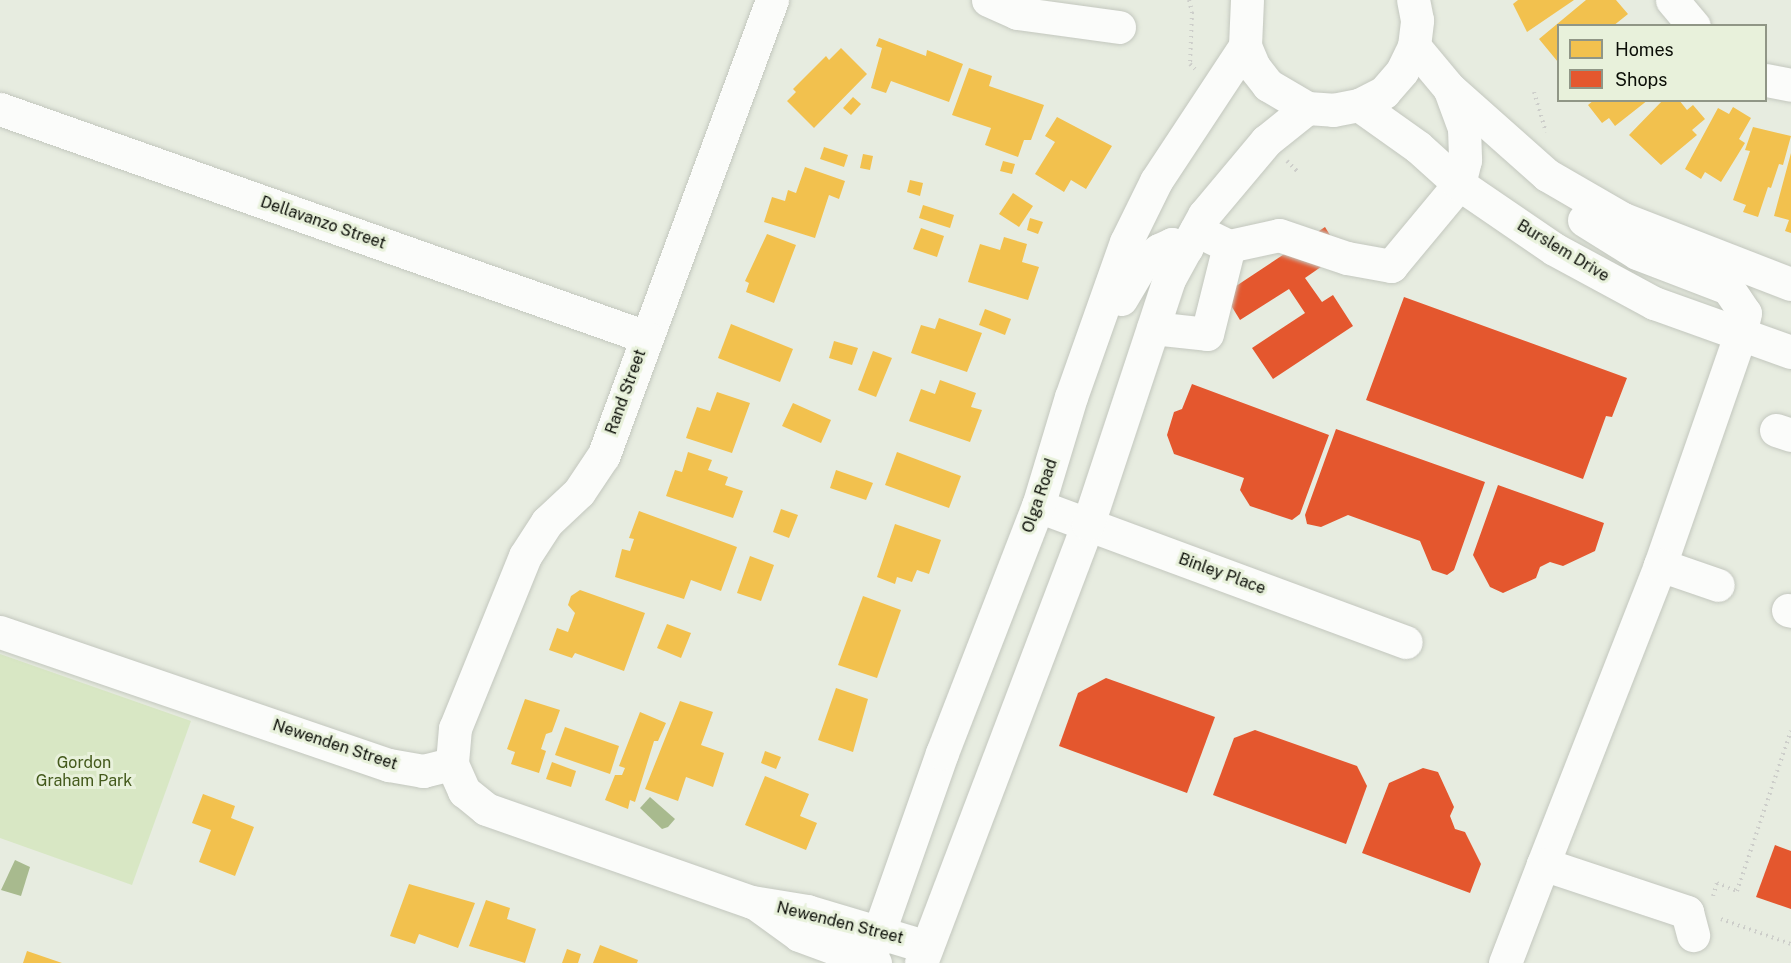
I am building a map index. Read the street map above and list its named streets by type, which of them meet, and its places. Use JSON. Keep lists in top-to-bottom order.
{
  "streets": {
    "main road": [
      "Dellavanzo Street",
      "Burslem Drive",
      "Rand Street",
      "Olga Road",
      "Binley Place",
      "Newenden Street"
    ]
  },
  "crossings": [
    ["Dellavanzo Street", "Rand Street"],
    ["Rand Street", "Newenden Street"],
    ["Olga Road", "Binley Place"],
    ["Olga Road", "Newenden Street"]
  ],
  "parks": ["Gordon Graham Park"],
  "legend": ["Homes", "Shops"]
}
